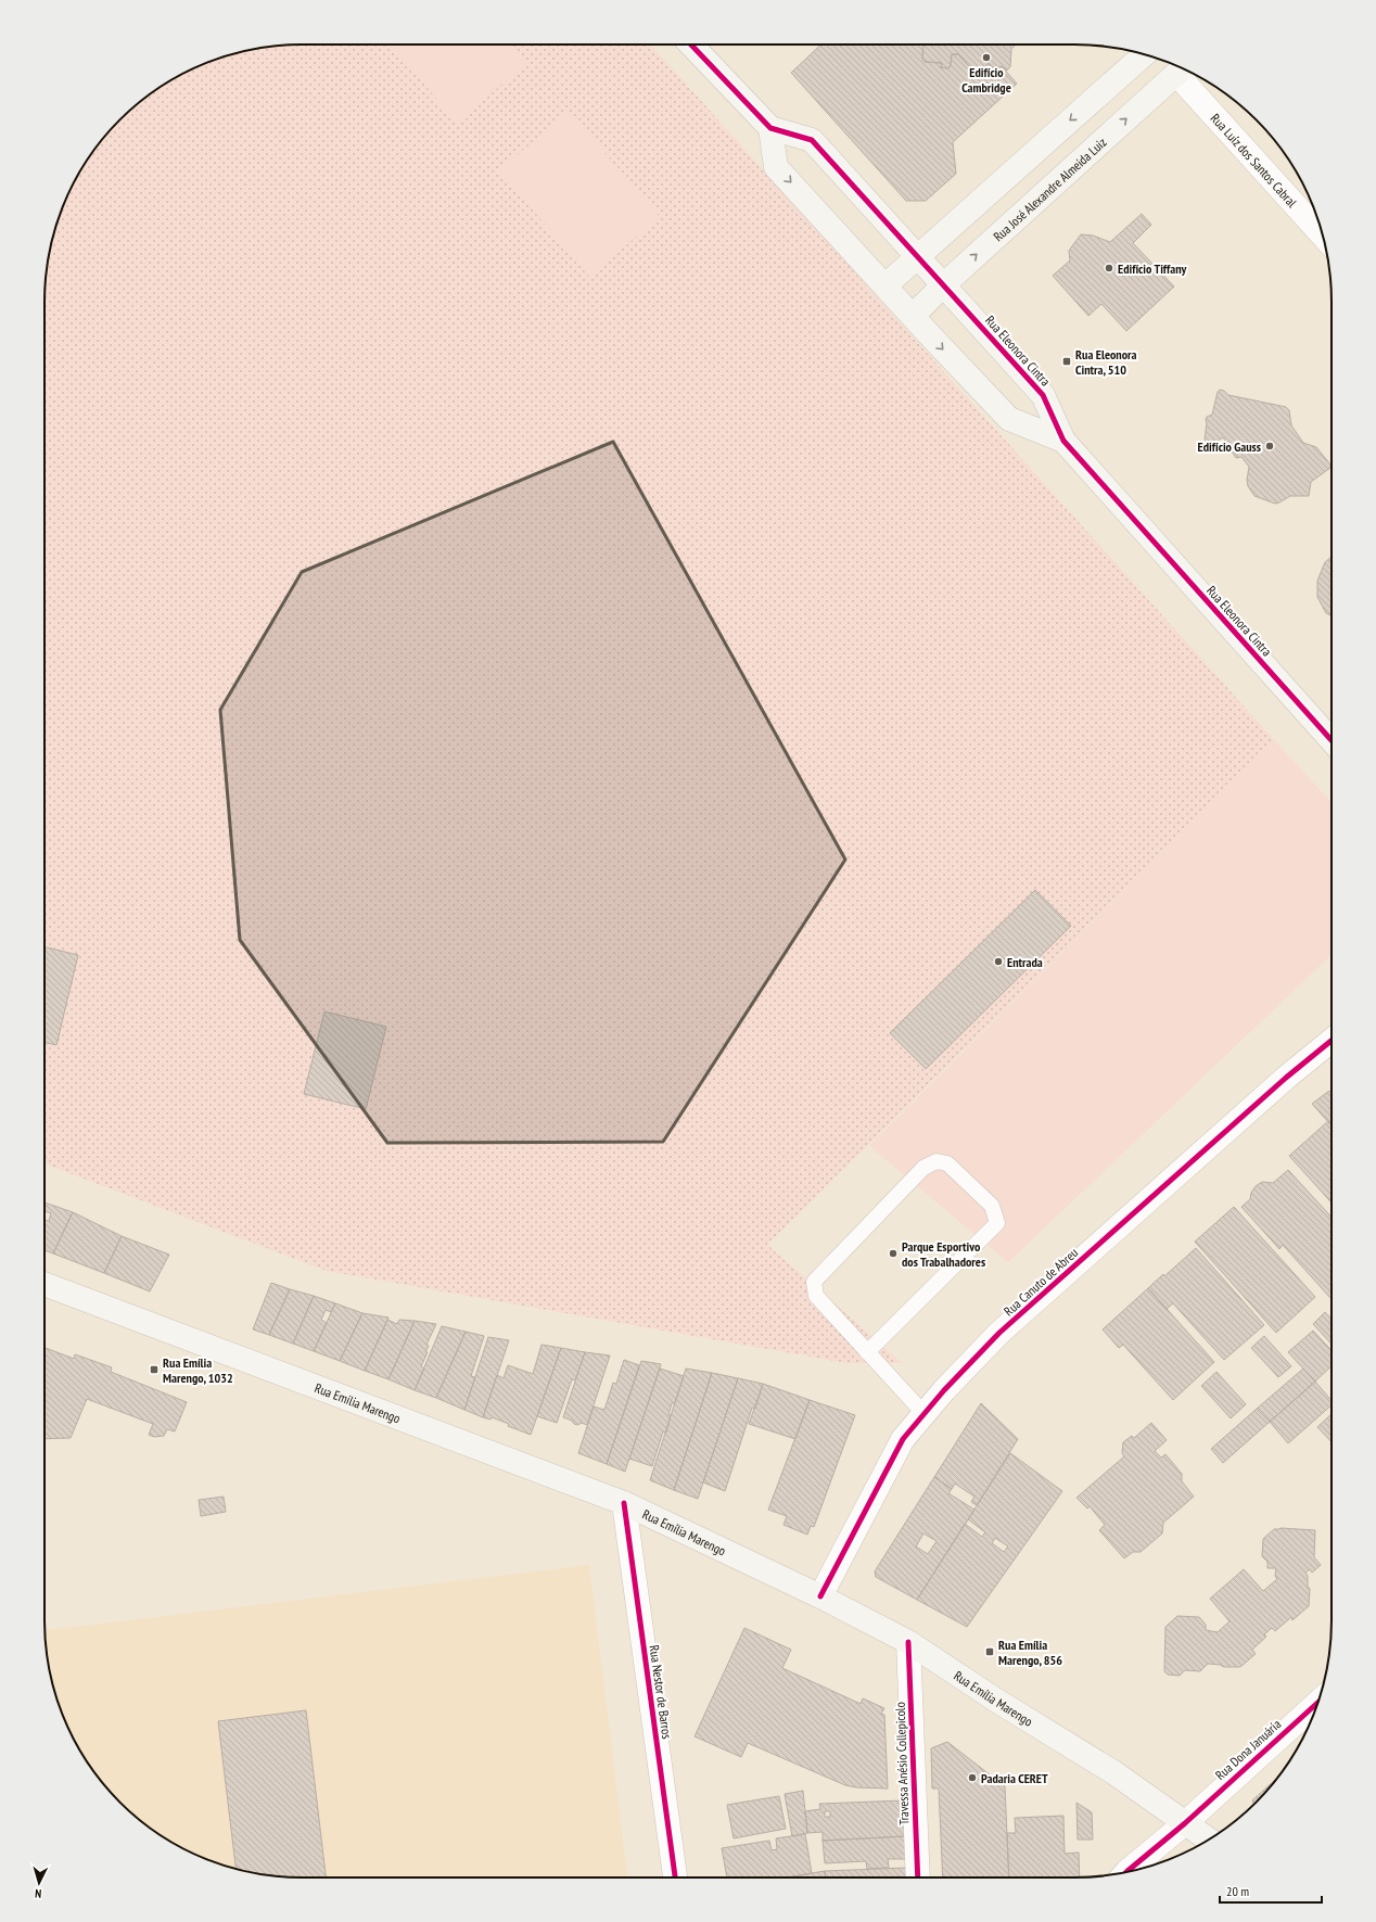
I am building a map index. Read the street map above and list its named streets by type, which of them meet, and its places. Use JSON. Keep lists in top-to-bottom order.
{
  "streets": {
    "street": [
      "Rua Luíz dos Santos Cabral",
      "Rua José Alexandre Almeida Luiz",
      "Rua Eleonora Cintra",
      "Rua Canuto de Abreu",
      "Rua Emília Marengo",
      "Rua Nestor de Barros",
      "Rua Dona Januária",
      "Travessa Anésio Collepicolo"
    ]
  },
  "crossings": [
    ["Rua Luíz dos Santos Cabral", "Rua José Alexandre Almeida Luiz"],
    ["Rua José Alexandre Almeida Luiz", "Rua Eleonora Cintra"],
    ["Rua Canuto de Abreu", "Rua Emília Marengo"],
    ["Rua Emília Marengo", "Rua Nestor de Barros"],
    ["Rua Emília Marengo", "Rua Dona Januária"],
    ["Rua Emília Marengo", "Travessa Anésio Collepicolo"]
  ],
  "places": {
    "other": [
      "Edifício Cambridge",
      "Edifício Tiffany",
      "Edifício Gauss",
      "Entrada",
      "Parque Esportivo dos Trabalhadores",
      "Padaria CERET"
    ],
    "transit": ["Rua Eleonora Cintra, 510", "Rua Emília Marengo, 1032", "Rua Emília Marengo, 856"]
  },
  "scale_bar": "20 m",
  "north": "bottom"
}
